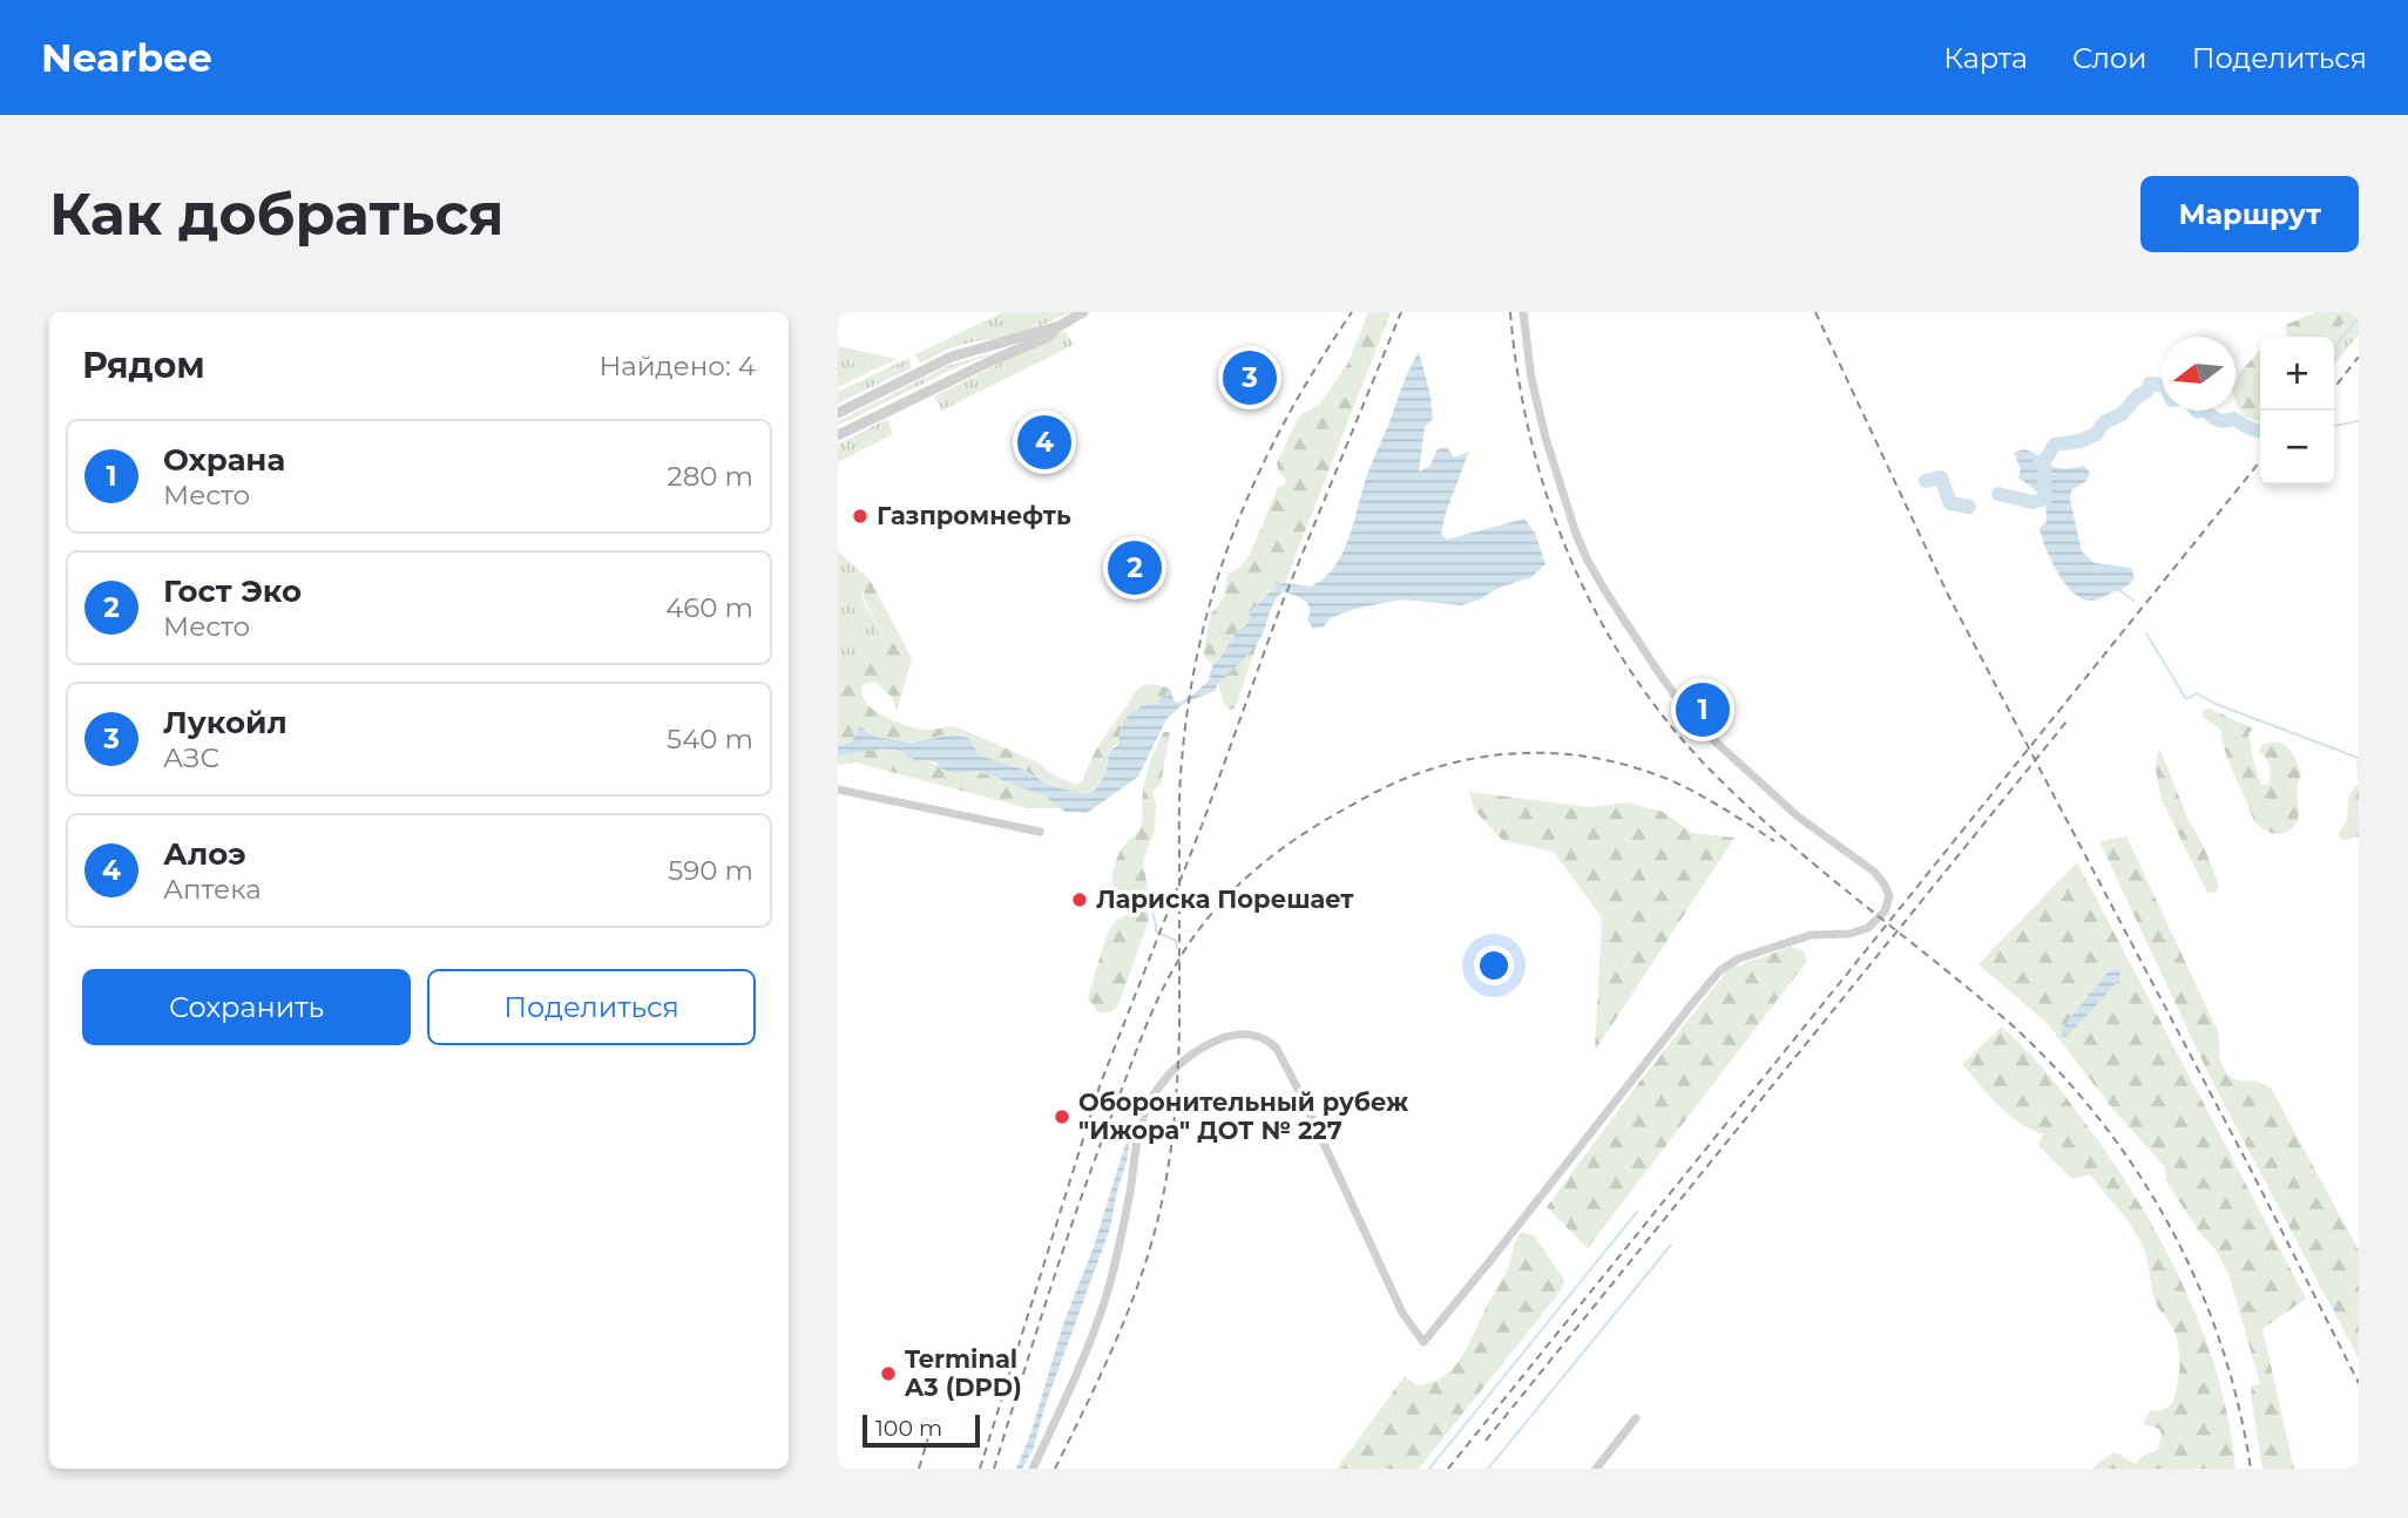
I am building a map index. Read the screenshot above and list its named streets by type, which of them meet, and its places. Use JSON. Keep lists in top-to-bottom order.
{
  "places": [
    "Газпромнефть",
    "Лариска Порешает",
    "Оборонительный рубеж \"Ижора\" ДОТ № 227",
    "Terminal A3 (DPD)"
  ],
  "scale_bar": "100 m",
  "north": "left",
  "page": {
    "header": "Nearbee",
    "nav": ["Карта", "Слои", "Поделиться"],
    "buttons": [
      "Маршрут",
      ["Сохранить", "Поделиться"]
    ],
    "title": "Как добраться",
    "heading": ["Рядом", "Найдено: 4"],
    "map_buttons": ["+", "−"],
    "pins": [
      "3",
      "4",
      "2",
      "1"
    ],
    "list": [
      {
        "mark": "1",
        "name": "Охрана",
        "note": "Место",
        "value": "280 m"
      },
      {
        "mark": "2",
        "name": "Гост Эко",
        "note": "Место",
        "value": "460 m"
      },
      {
        "mark": "3",
        "name": "Лукойл",
        "note": "АЗС",
        "value": "540 m"
      },
      {
        "mark": "4",
        "name": "Алоэ",
        "note": "Аптека",
        "value": "590 m"
      }
    ],
    "scale": "100 m"
  }
}
